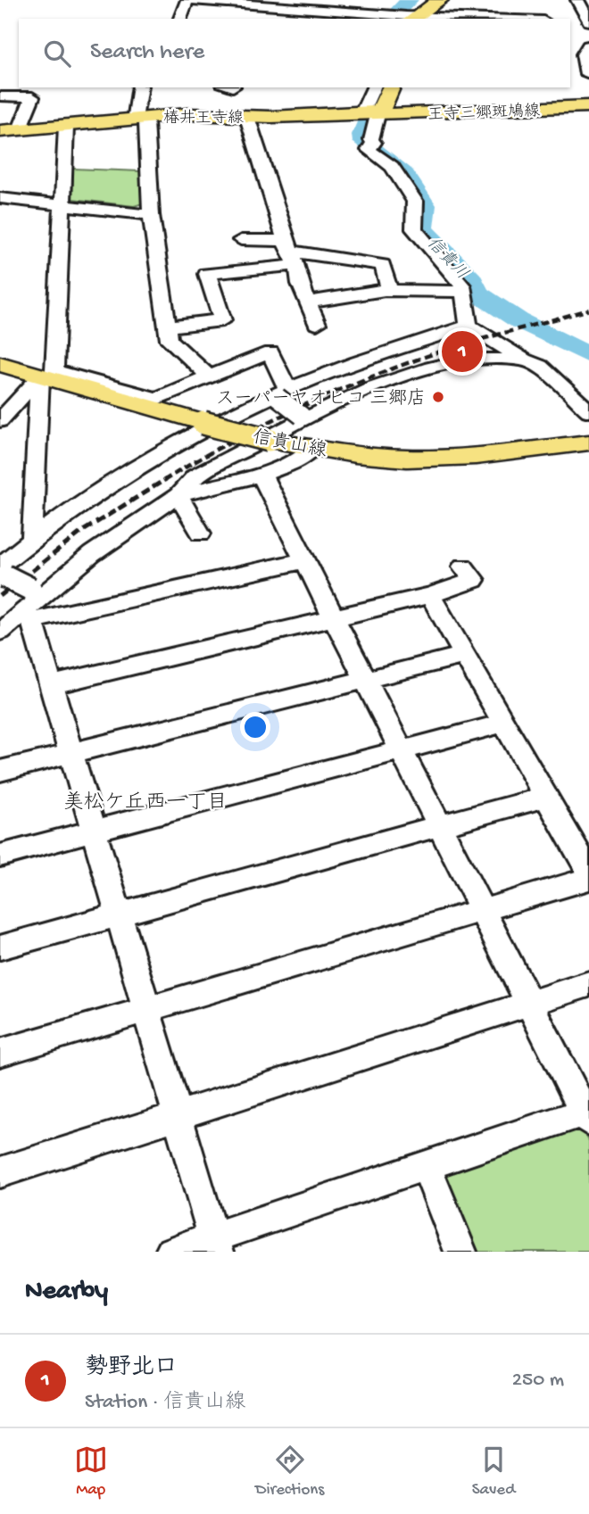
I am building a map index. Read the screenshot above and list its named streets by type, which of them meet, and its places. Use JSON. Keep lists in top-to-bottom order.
{
  "streets": {
    "main road": ["王寺三郷斑鳩線", "椿井王寺線", "信貴山線"]
  },
  "crossings": [
    ["王寺三郷斑鳩線", "椿井王寺線"]
  ],
  "districts": ["美松ケ丘西一丁目"],
  "water": ["信貴川"],
  "places": ["スーパーヤオヒコ 三郷店"],
  "page": {
    "search": "Search here",
    "pins": "1",
    "heading": "Nearby",
    "list": [
      {
        "mark": "1",
        "name": "勢野北口",
        "note": "Station · 信貴山線",
        "value": "250 m"
      }
    ],
    "nav": ["Map", "Directions", "Saved"]
  }
}
